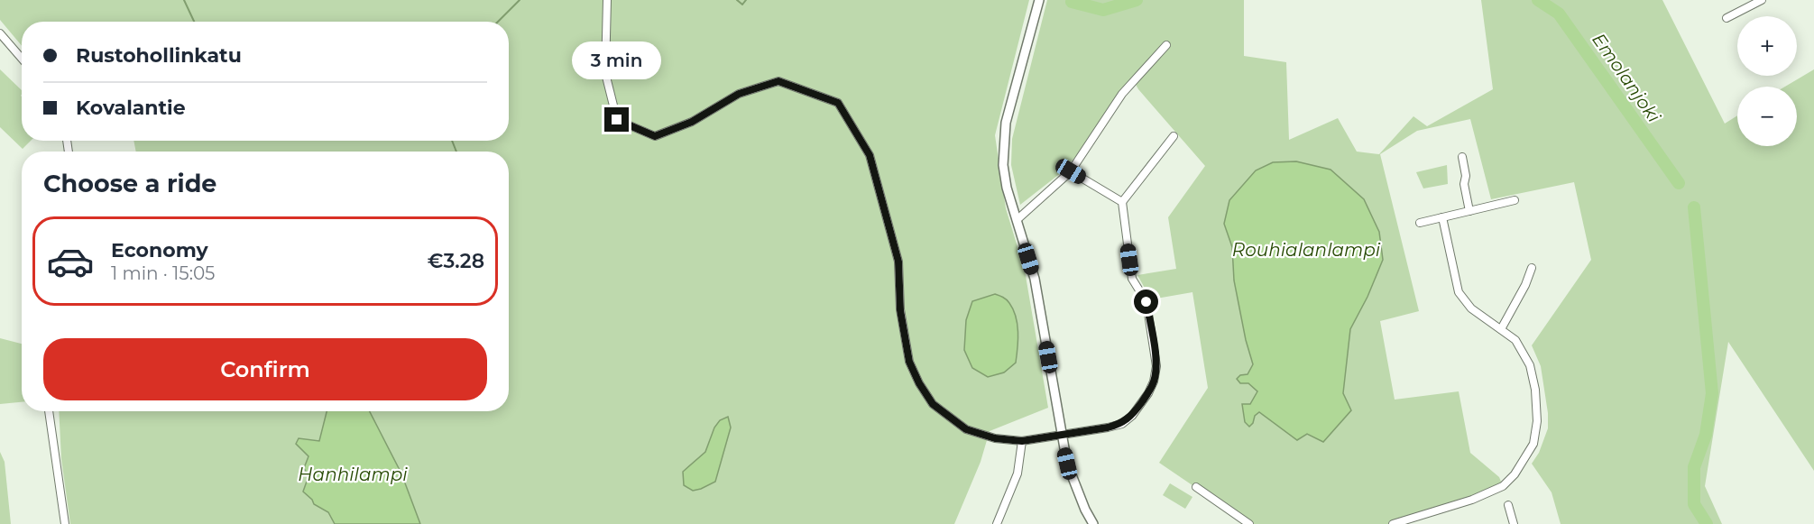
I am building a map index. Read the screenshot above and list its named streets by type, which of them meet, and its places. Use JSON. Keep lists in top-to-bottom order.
{
  "water": ["Emolanjoki", "Rouhialanlampi", "Hanhilampi"],
  "page": {
    "map_buttons": ["+", "−"],
    "banner": ["Rustohollinkatu", "Kovalantie"],
    "bubble": "3 min",
    "heading": "Choose a ride",
    "list": [
      {
        "name": "Economy",
        "note": "1 min · 15:05",
        "value": "€3.28"
      }
    ],
    "buttons": "Confirm"
  }
}
